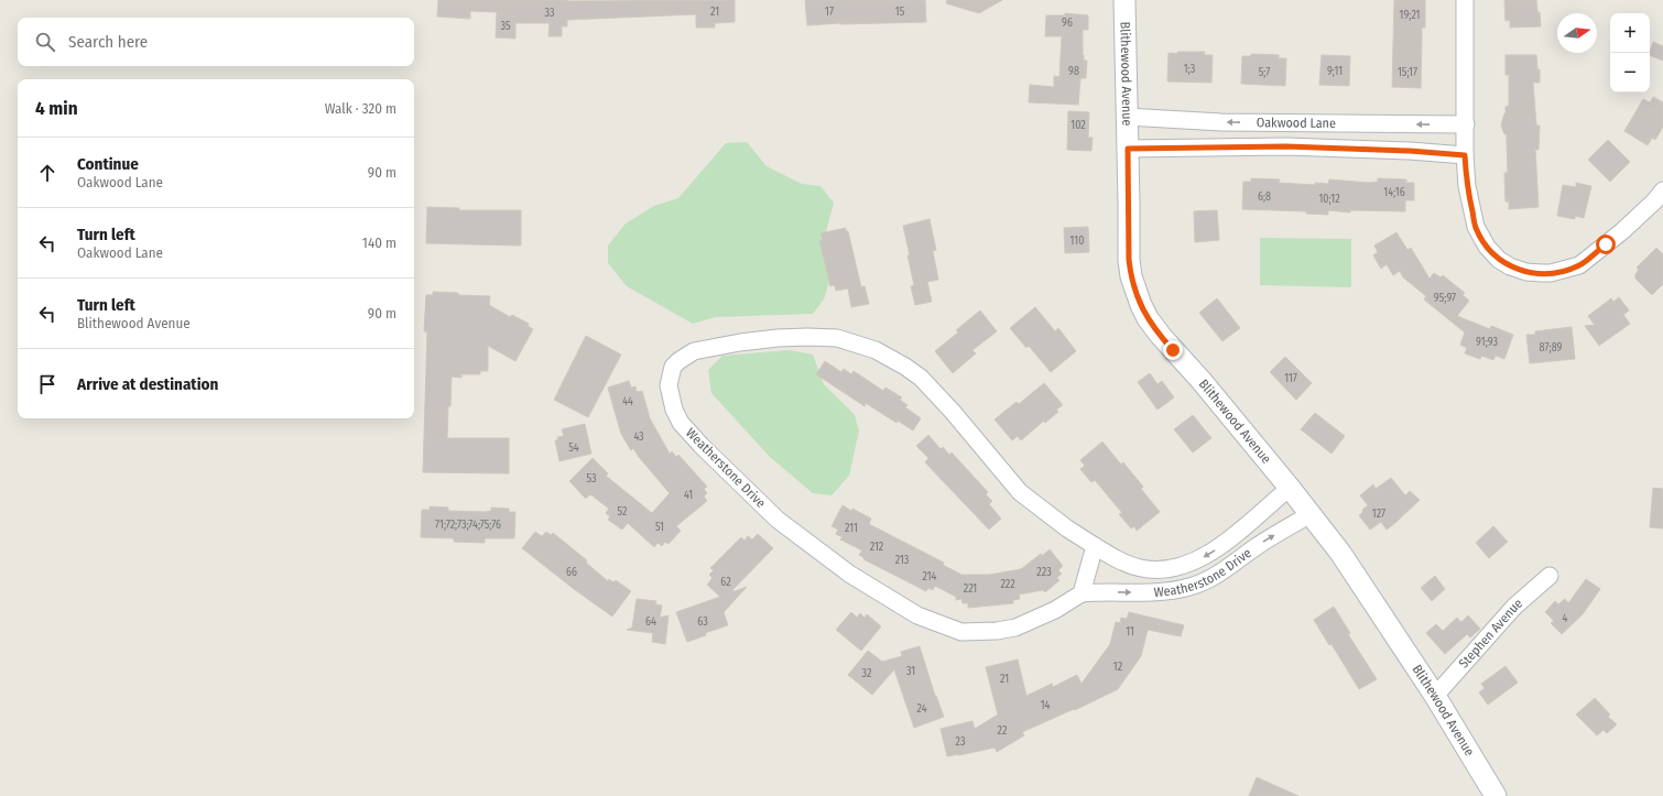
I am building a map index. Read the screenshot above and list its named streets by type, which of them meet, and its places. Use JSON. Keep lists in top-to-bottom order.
{
  "streets": {
    "street": [
      "Blithewood Avenue",
      "Oakwood Lane",
      "Weatherstone Drive",
      "Stephen Avenue"
    ]
  },
  "crossings": [
    ["Blithewood Avenue", "Oakwood Lane"],
    ["Blithewood Avenue", "Weatherstone Drive"],
    ["Blithewood Avenue", "Stephen Avenue"]
  ],
  "house_numbers": [
    "21",
    "17",
    "15",
    "33",
    "19;21",
    "96",
    "35",
    "1;3",
    "98",
    "9;11",
    "5;7",
    "15;17",
    "102",
    "14;16",
    "6;8",
    "10;12",
    "110",
    "95;97",
    "91;93",
    "87;89",
    "117",
    "44",
    "43",
    "54",
    "53",
    "41",
    "52",
    "127",
    "71;72;73;74;75;76",
    "51",
    "211",
    "212",
    "213",
    "66",
    "223",
    "214",
    "62",
    "222",
    "221",
    "4",
    "64",
    "63",
    "11",
    "12",
    "31",
    "32",
    "21",
    "14",
    "24",
    "22",
    "23"
  ],
  "north": "right",
  "page": {
    "map_buttons": ["+", "−"],
    "search": "Search here",
    "heading": ["4 min", "Walk · 320 m"],
    "list": [
      ["Continue", "Oakwood Lane", "90 m"],
      ["Turn left", "Oakwood Lane", "140 m"],
      ["Turn left", "Blithewood Avenue", "90 m"],
      "Arrive at destination"
    ]
  }
}
